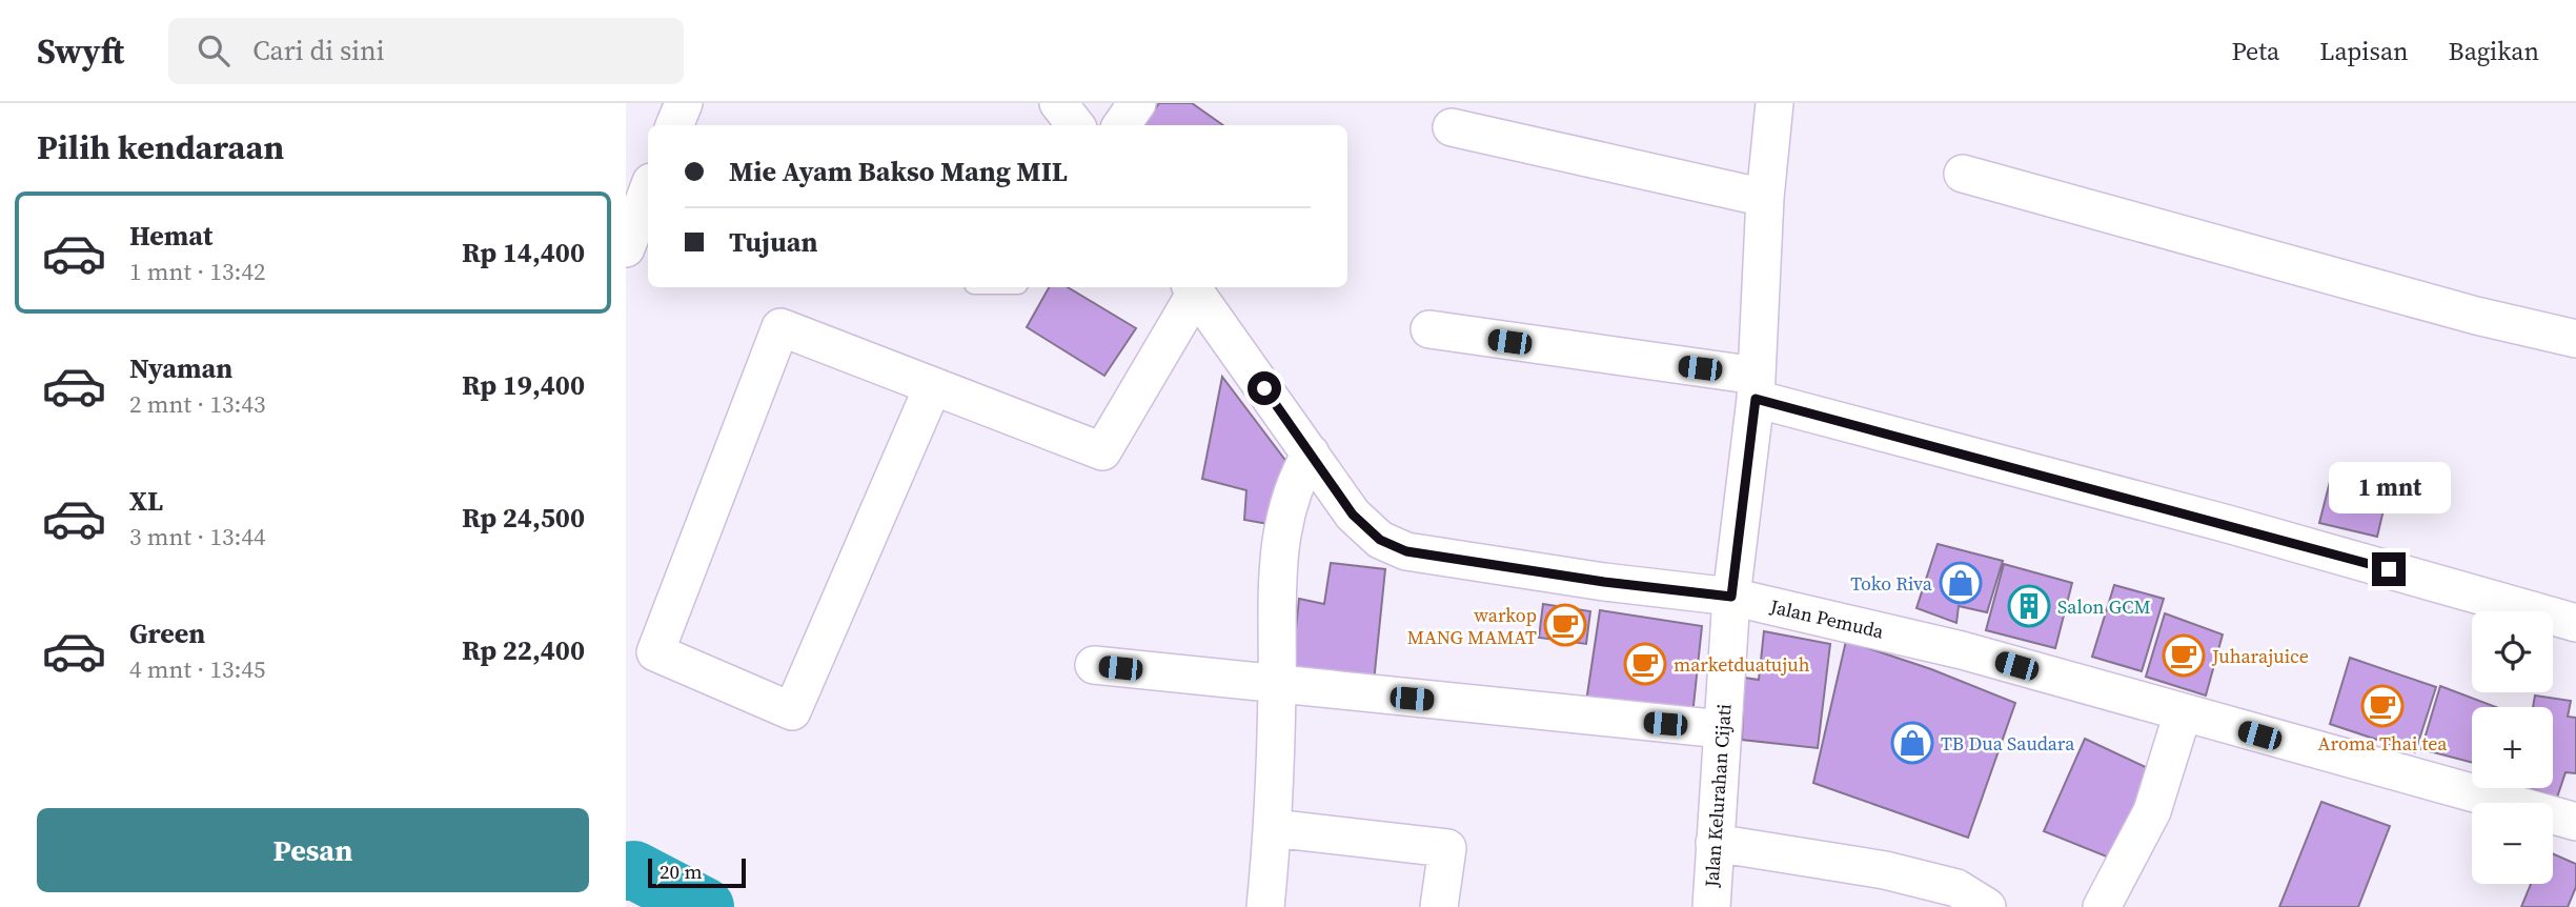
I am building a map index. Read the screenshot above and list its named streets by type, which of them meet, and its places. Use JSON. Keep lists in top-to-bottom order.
{
  "streets": {
    "street": ["Jalan Pemuda", "Jalan Kelurahan Cijati"]
  },
  "crossings": [
    ["Jalan Pemuda", "Jalan Kelurahan Cijati"]
  ],
  "places": {
    "shop": ["Toko Riva", "TB Dua Saudara"],
    "building": ["Salon GCM"],
    "cafe": [
      "warkop MANG MAMAT",
      "Juharajuice",
      "marketduatujuh",
      "Aroma Thai tea"
    ]
  },
  "scale_bar": "20 m",
  "page": {
    "header": "Swyft",
    "search": "Cari di sini",
    "nav": ["Peta", "Lapisan", "Bagikan"],
    "heading": "Pilih kendaraan",
    "banner": ["Mie Ayam Bakso Mang MIL", "Tujuan"],
    "list": [
      {
        "name": "Hemat",
        "note": "1 mnt · 13:42",
        "value": "Rp 14,400"
      },
      {
        "name": "Nyaman",
        "note": "2 mnt · 13:43",
        "value": "Rp 19,400"
      },
      {
        "name": "XL",
        "note": "3 mnt · 13:44",
        "value": "Rp 24,500"
      },
      {
        "name": "Green",
        "note": "4 mnt · 13:45",
        "value": "Rp 22,400"
      }
    ],
    "bubble": "1 mnt",
    "map_buttons": ["+", "−"],
    "buttons": "Pesan",
    "scale": "20 m"
  }
}
